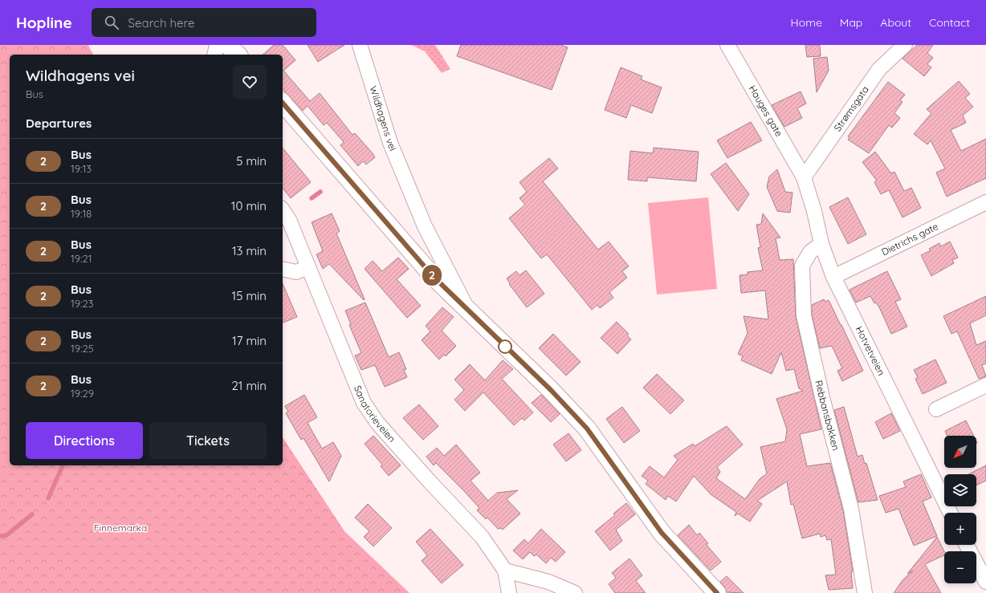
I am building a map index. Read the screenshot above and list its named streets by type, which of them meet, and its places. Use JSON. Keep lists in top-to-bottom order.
{
  "streets": {
    "street": [
      "Strømsgata",
      "Hauges gate",
      "Wildhagens vei",
      "Dietrichs gate",
      "Hotvetveien",
      "Sanatorieveien",
      "Rebbansbakken"
    ]
  },
  "crossings": [
    ["Strømsgata", "Hauges gate"],
    ["Strømsgata", "Hotvetveien"],
    ["Hauges gate", "Hotvetveien"],
    ["Dietrichs gate", "Hotvetveien"],
    ["Hotvetveien", "Rebbansbakken"]
  ],
  "parks": ["Finnemarka"],
  "lines": ["bus line 2"],
  "north": "bottom left",
  "page": {
    "header": "Hopline",
    "search": "Search here",
    "nav": [
      "Home",
      "Map",
      "About",
      "Contact"
    ],
    "on_map": "2",
    "heading": [
      ["Wildhagens vei", "Bus"],
      "Departures"
    ],
    "list": [
      {
        "mark": "2",
        "name": "Bus",
        "note": "19:13",
        "value": "5 min"
      },
      {
        "mark": "2",
        "name": "Bus",
        "note": "19:18",
        "value": "10 min"
      },
      {
        "mark": "2",
        "name": "Bus",
        "note": "19:21",
        "value": "13 min"
      },
      {
        "mark": "2",
        "name": "Bus",
        "note": "19:23",
        "value": "15 min"
      },
      {
        "mark": "2",
        "name": "Bus",
        "note": "19:25",
        "value": "17 min"
      },
      {
        "mark": "2",
        "name": "Bus",
        "note": "19:29",
        "value": "21 min"
      }
    ],
    "buttons": ["Directions", "Tickets"],
    "map_buttons": ["+", "−"]
  }
}
